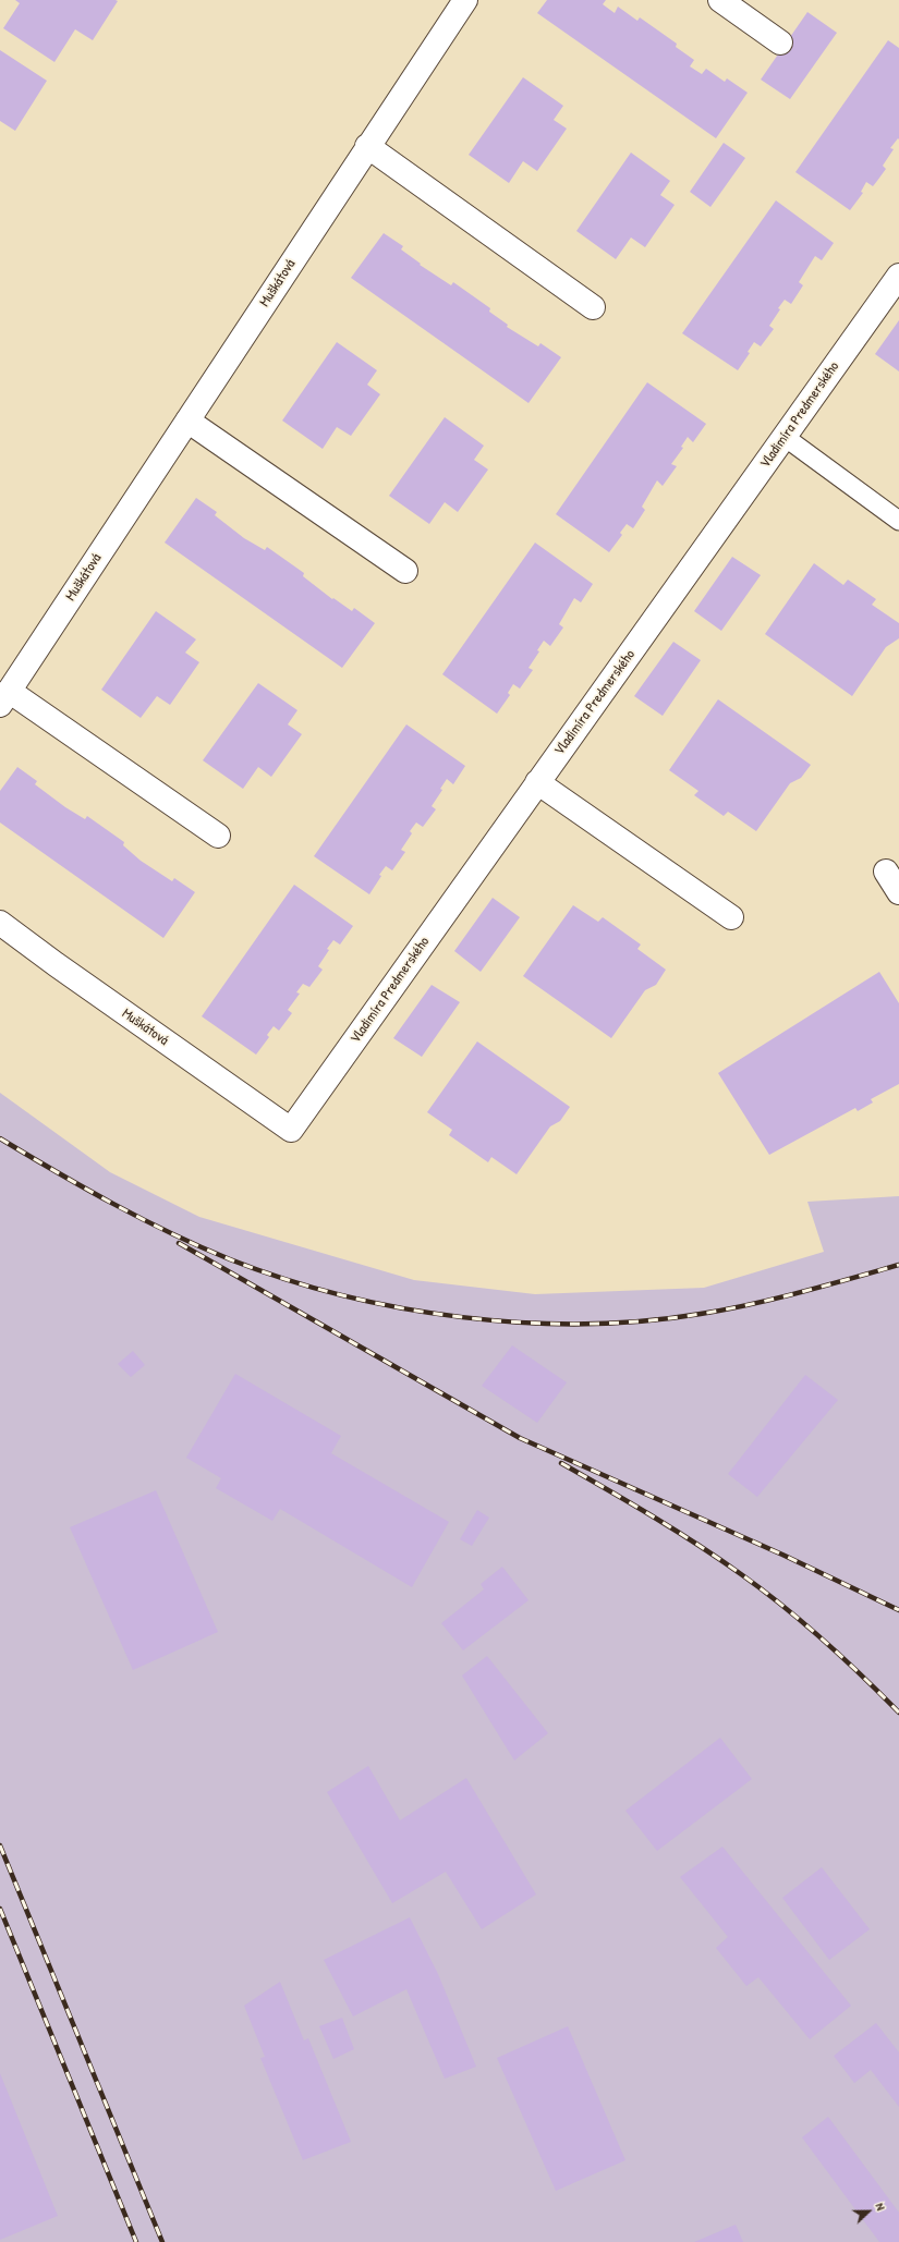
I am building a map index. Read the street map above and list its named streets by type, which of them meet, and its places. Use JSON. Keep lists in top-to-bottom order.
{
  "streets": {
    "street": ["Muškátová", "Vladimíra Predmerského"]
  },
  "crossings": [
    ["Muškátová", "Vladimíra Predmerského"]
  ],
  "north": "right"
}
